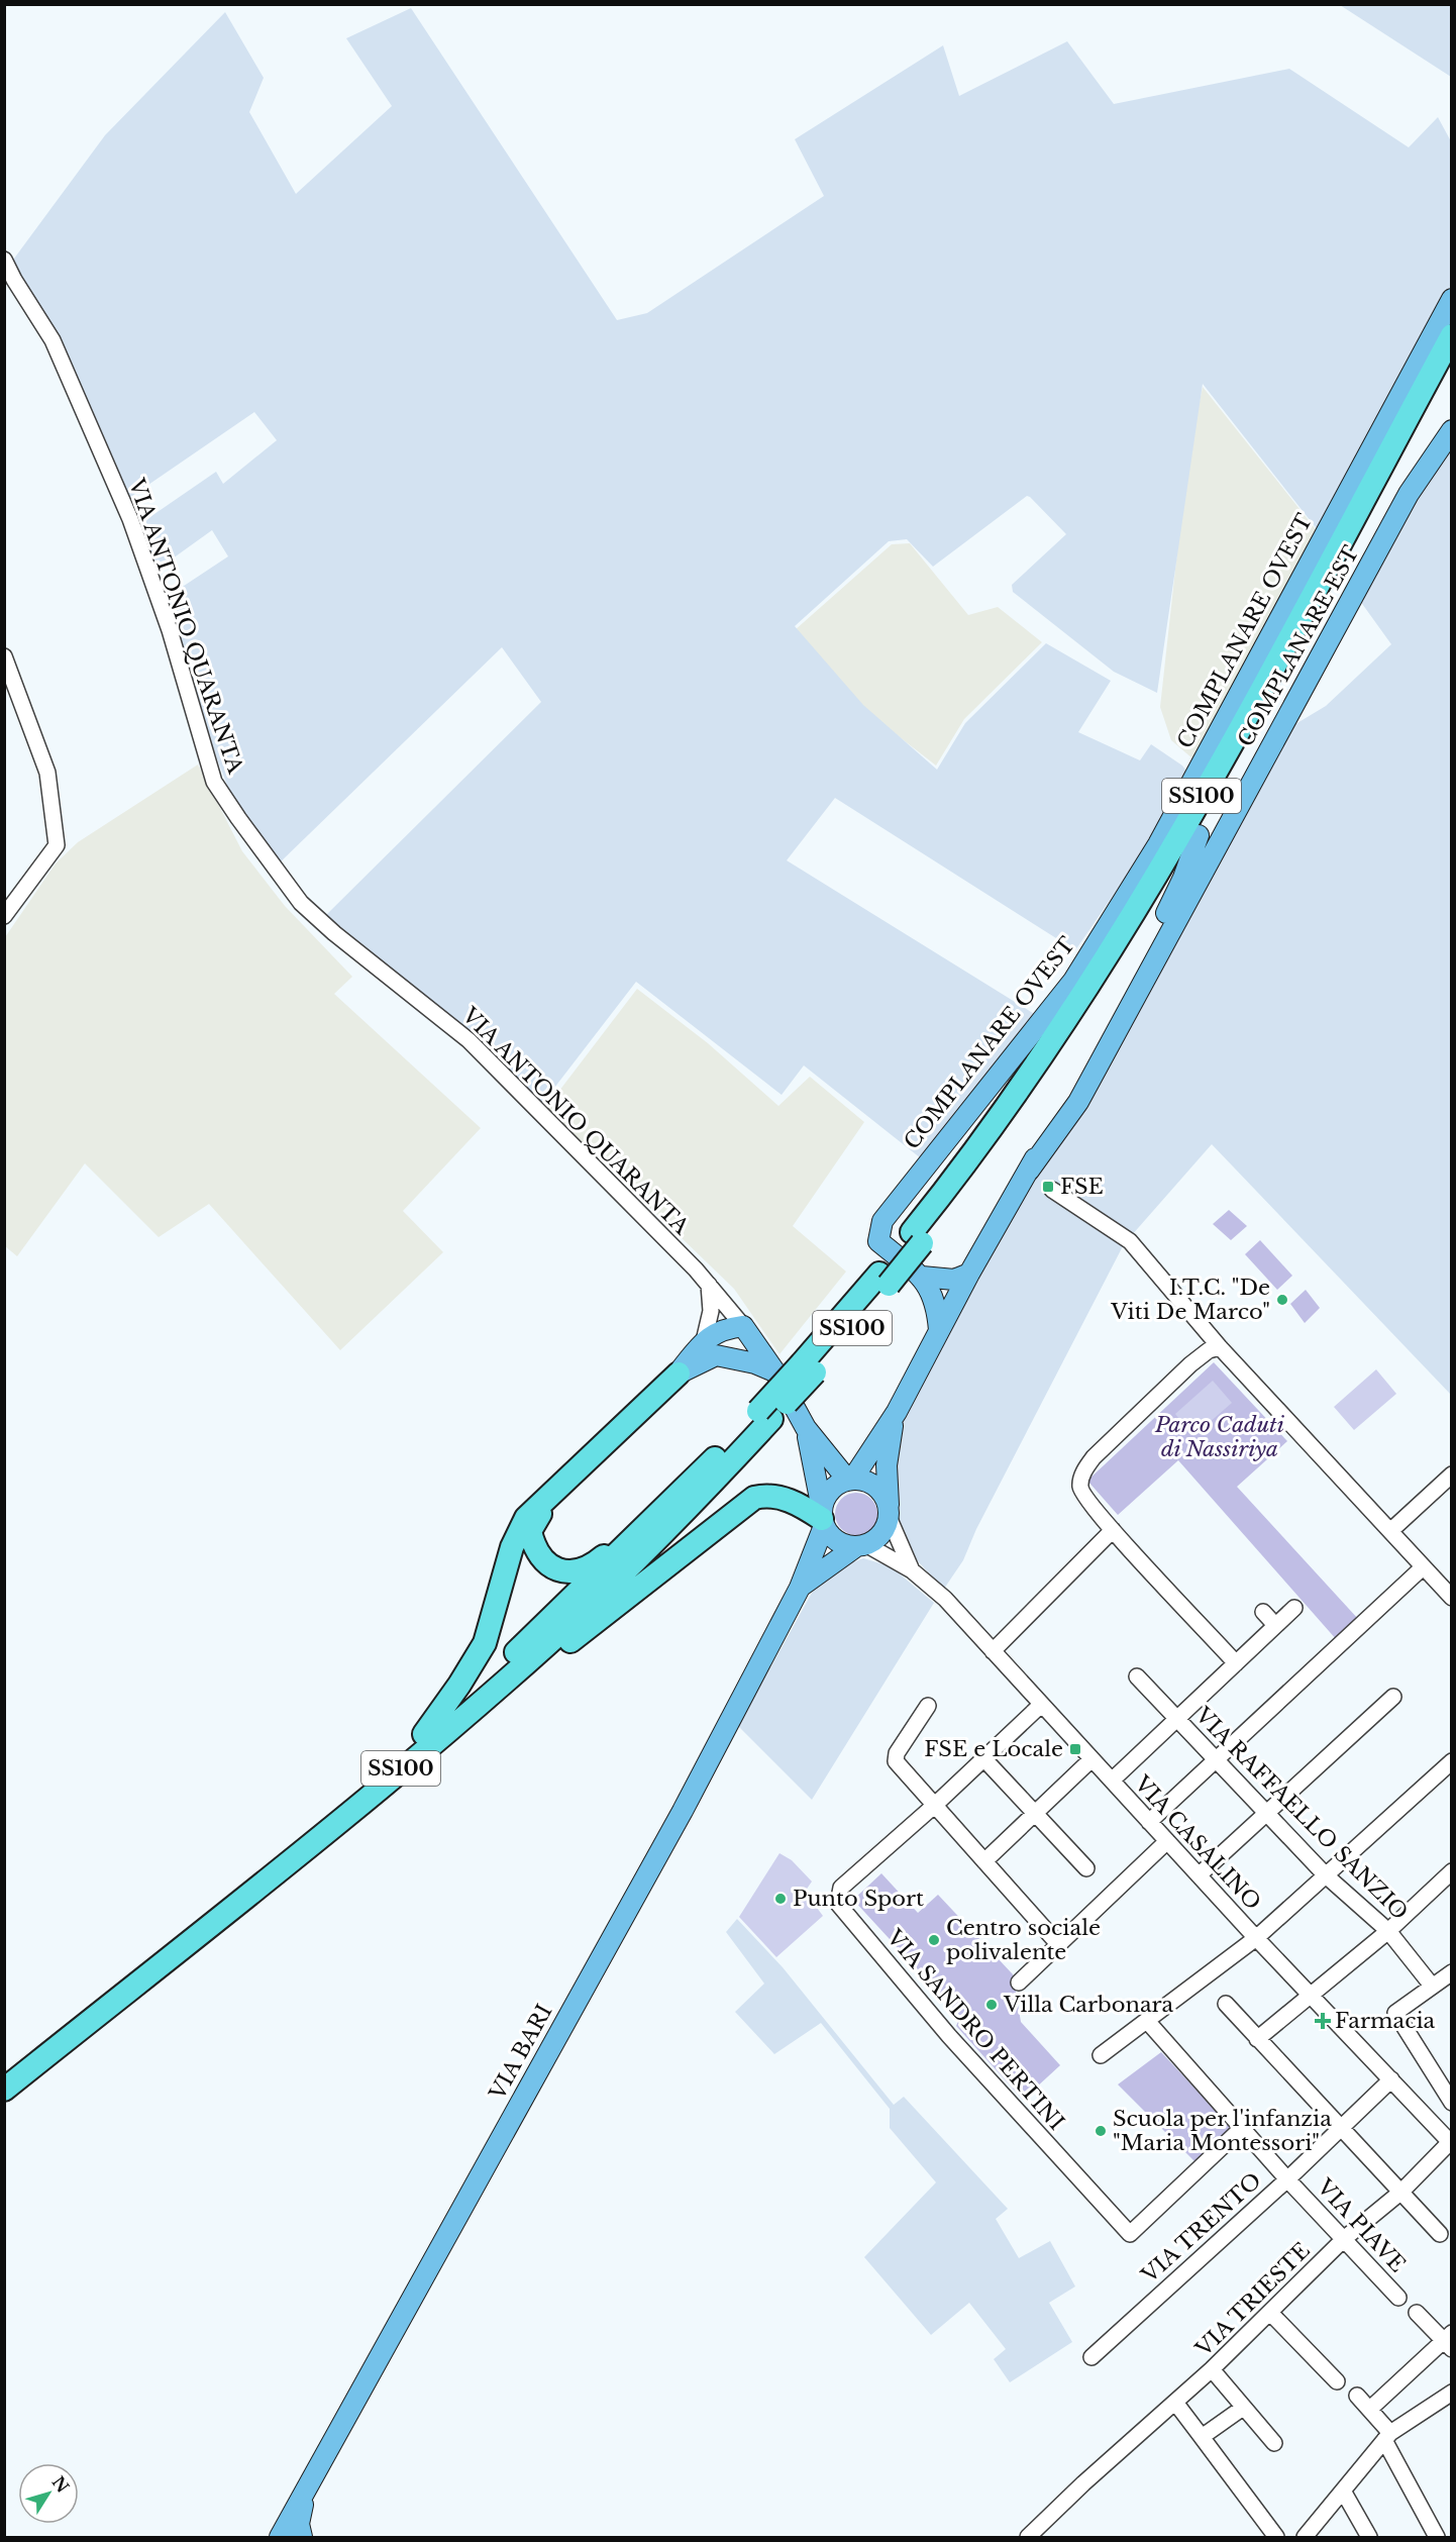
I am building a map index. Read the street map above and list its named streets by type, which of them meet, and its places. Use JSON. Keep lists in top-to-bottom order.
{
  "streets": {
    "highway": ["SS100"],
    "main road": ["COMPLANARE OVEST", "COMPLANARE EST", "VIA BARI"],
    "street": [
      "VIA ANTONIO QUARANTA",
      "VIA RAFFAELLO SANZIO",
      "VIA CASALINO",
      "VIA SANDRO PERTINI",
      "VIA PIAVE",
      "VIA TRENTO",
      "VIA TRIESTE"
    ]
  },
  "crossings": [
    ["SS100", "VIA CASALINO"],
    ["SS100", "VIA BARI"],
    ["VIA CASALINO", "VIA SANDRO PERTINI"],
    ["VIA CASALINO", "VIA BARI"],
    ["VIA CASALINO", "VIA TRENTO"],
    ["VIA CASALINO", "VIA TRIESTE"],
    ["VIA SANDRO PERTINI", "VIA PIAVE"],
    ["VIA PIAVE", "VIA TRENTO"],
    ["VIA PIAVE", "VIA TRIESTE"]
  ],
  "parks": ["Parco Caduti di Nassiriya"],
  "places": {
    "transit": ["FSE", "FSE e Locale"],
    "other": [
      "I.T.C. \"De Viti De Marco\"",
      "Punto Sport",
      "Centro sociale polivalente",
      "Villa Carbonara",
      "Scuola per l'infanzia \"Maria Montessori\""
    ],
    "health": ["Farmacia"]
  },
  "north": "top right"
}
